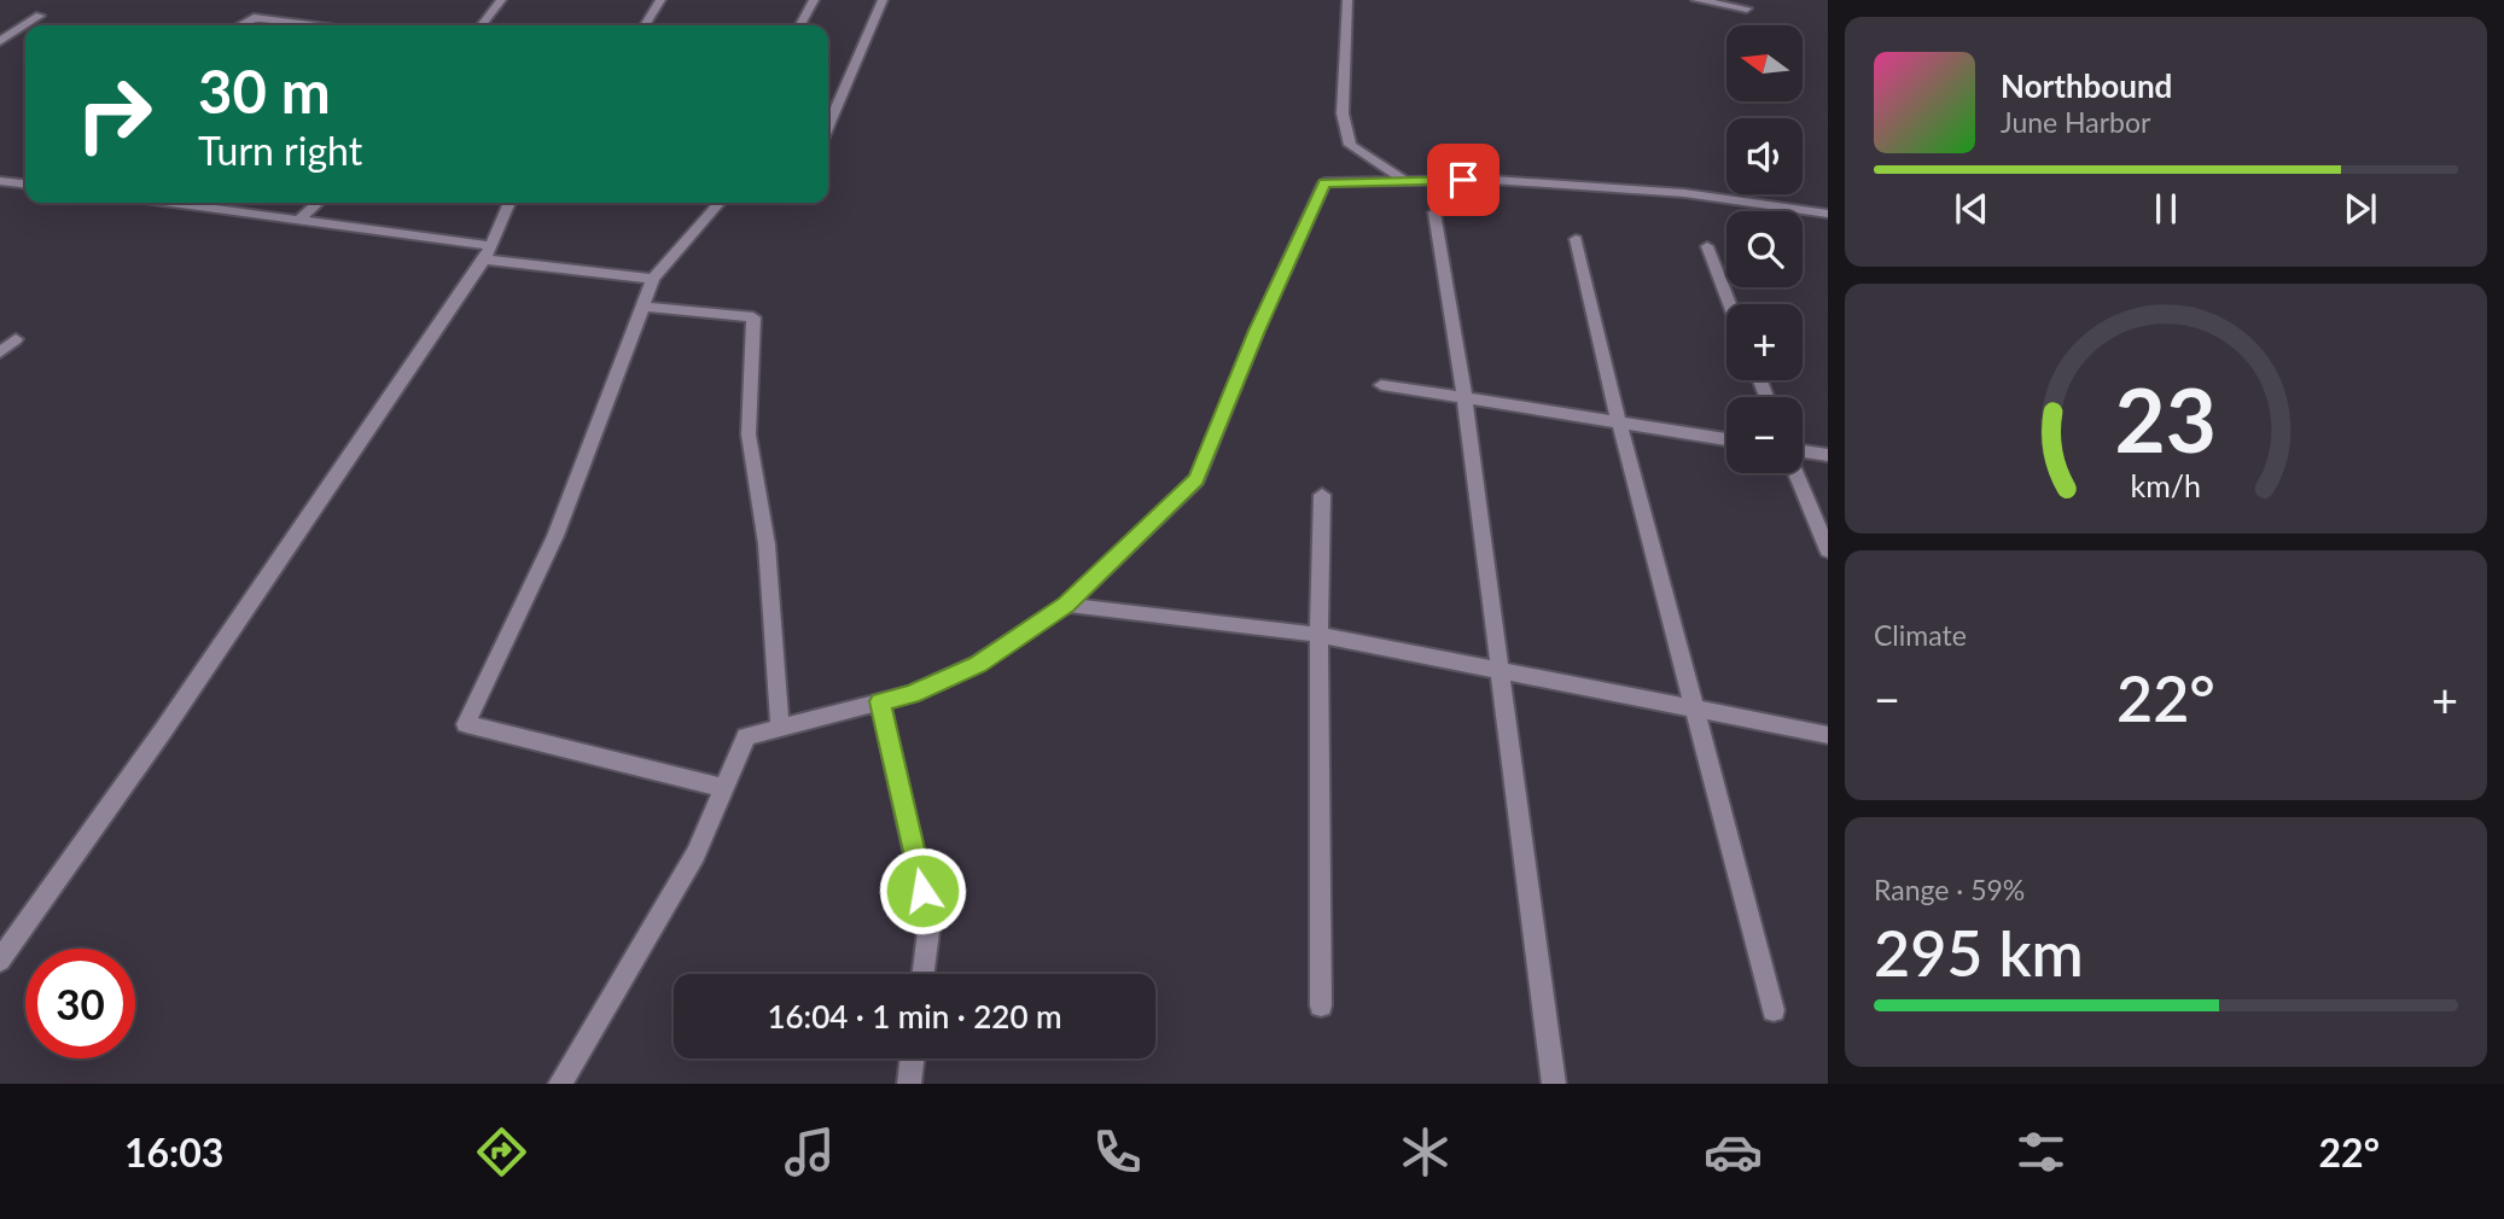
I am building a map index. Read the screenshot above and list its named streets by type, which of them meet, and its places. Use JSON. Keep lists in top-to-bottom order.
{
  "north": "left",
  "page": {
    "map_buttons": ["+", "−"],
    "turn": ["30 m", "Turn right"],
    "song": ["Northbound", "June Harbor"],
    "tile": [
      "Climate",
      ["Range · 59%", "295 km"]
    ],
    "heat": ["−", "22°", "+"],
    "limit": "30",
    "trip": "16:04 · 1 min · 220 m",
    "tabs": ["16:03", "22°"],
    "gauge": ["23", "km/h"]
  }
}
